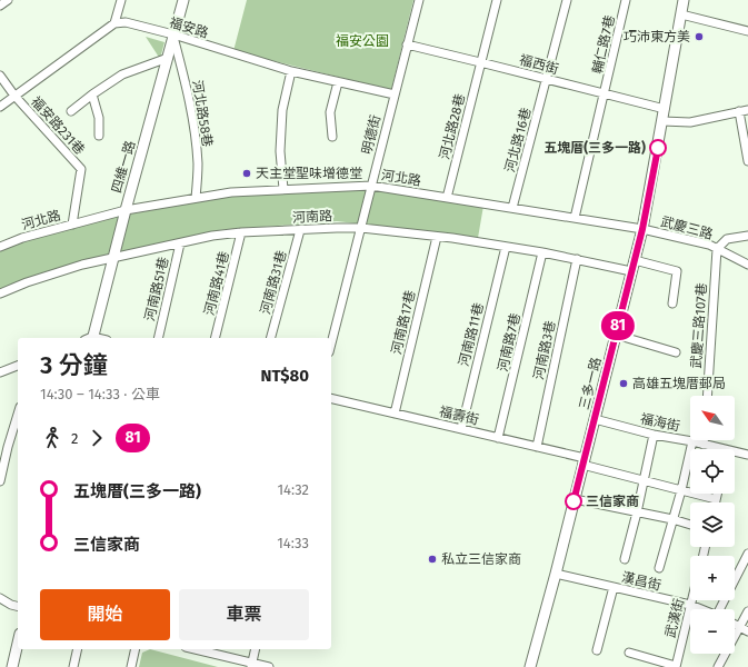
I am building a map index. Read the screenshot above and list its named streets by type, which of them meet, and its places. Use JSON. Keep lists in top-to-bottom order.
{
  "streets": {
    "street": [
      "福安路",
      "輔仁路7巷",
      "福西街",
      "河北路58巷",
      "福安路231巷",
      "河北路28巷",
      "明德街",
      "河北路16巷",
      "四維一路",
      "河北路",
      "河南路",
      "武慶三路",
      "河南路31巷",
      "河南路41巷",
      "河南路51巷",
      "河南路17巷",
      "武慶三路107巷",
      "河南路11巷",
      "河南路7巷",
      "河南路3巷",
      "三多一路",
      "福壽街",
      "福海街",
      "漢昌街",
      "武漢街"
    ]
  },
  "crossings": [
    ["福安路", "河北路58巷"],
    ["福安路", "明德街"],
    ["福安路", "四維一路"],
    ["輔仁路7巷", "福西街"],
    ["輔仁路7巷", "河北路"],
    ["福西街", "河北路28巷"],
    ["福西街", "明德街"],
    ["福西街", "河北路16巷"],
    ["福西街", "三多一路"],
    ["河北路58巷", "四維一路"],
    ["河北路58巷", "河北路"],
    ["福安路231巷", "河北路"],
    ["河北路28巷", "河北路"],
    ["明德街", "河北路"],
    ["明德街", "河南路"],
    ["河北路16巷", "河北路"],
    ["四維一路", "河北路"],
    ["四維一路", "河南路"],
    ["河北路", "武慶三路"],
    ["河北路", "三多一路"],
    ["河南路", "河南路31巷"],
    ["河南路", "河南路41巷"],
    ["河南路", "河南路51巷"],
    ["河南路", "河南路17巷"],
    ["河南路", "河南路11巷"],
    ["河南路", "河南路7巷"],
    ["河南路", "河南路3巷"],
    ["河南路", "三多一路"],
    ["武慶三路", "武慶三路107巷"],
    ["武慶三路", "三多一路"],
    ["河南路17巷", "福壽街"],
    ["河南路11巷", "福壽街"],
    ["河南路7巷", "福壽街"],
    ["河南路3巷", "福壽街"],
    ["三多一路", "福壽街"],
    ["三多一路", "福海街"],
    ["三多一路", "漢昌街"],
    ["漢昌街", "武漢街"]
  ],
  "parks": ["福安公園"],
  "places": [
    "巧沛東方美",
    "五塊厝(三多一路)",
    "天主堂聖味增德堂",
    "高雄五塊厝郵局",
    "三信家商",
    "私立三信家商"
  ],
  "lines": ["bus line 81"],
  "north": "top left",
  "page": {
    "on_map": "81",
    "heading": ["3 分鐘", "14:30 – 14:33 · 公車", "NT$80"],
    "map_buttons": ["+", "−"],
    "legs": ["2", "81"],
    "list": [
      {
        "name": "五塊厝(三多一路)",
        "value": "14:32"
      },
      {
        "name": "三信家商",
        "value": "14:33"
      }
    ],
    "buttons": ["開始", "車票"]
  }
}
